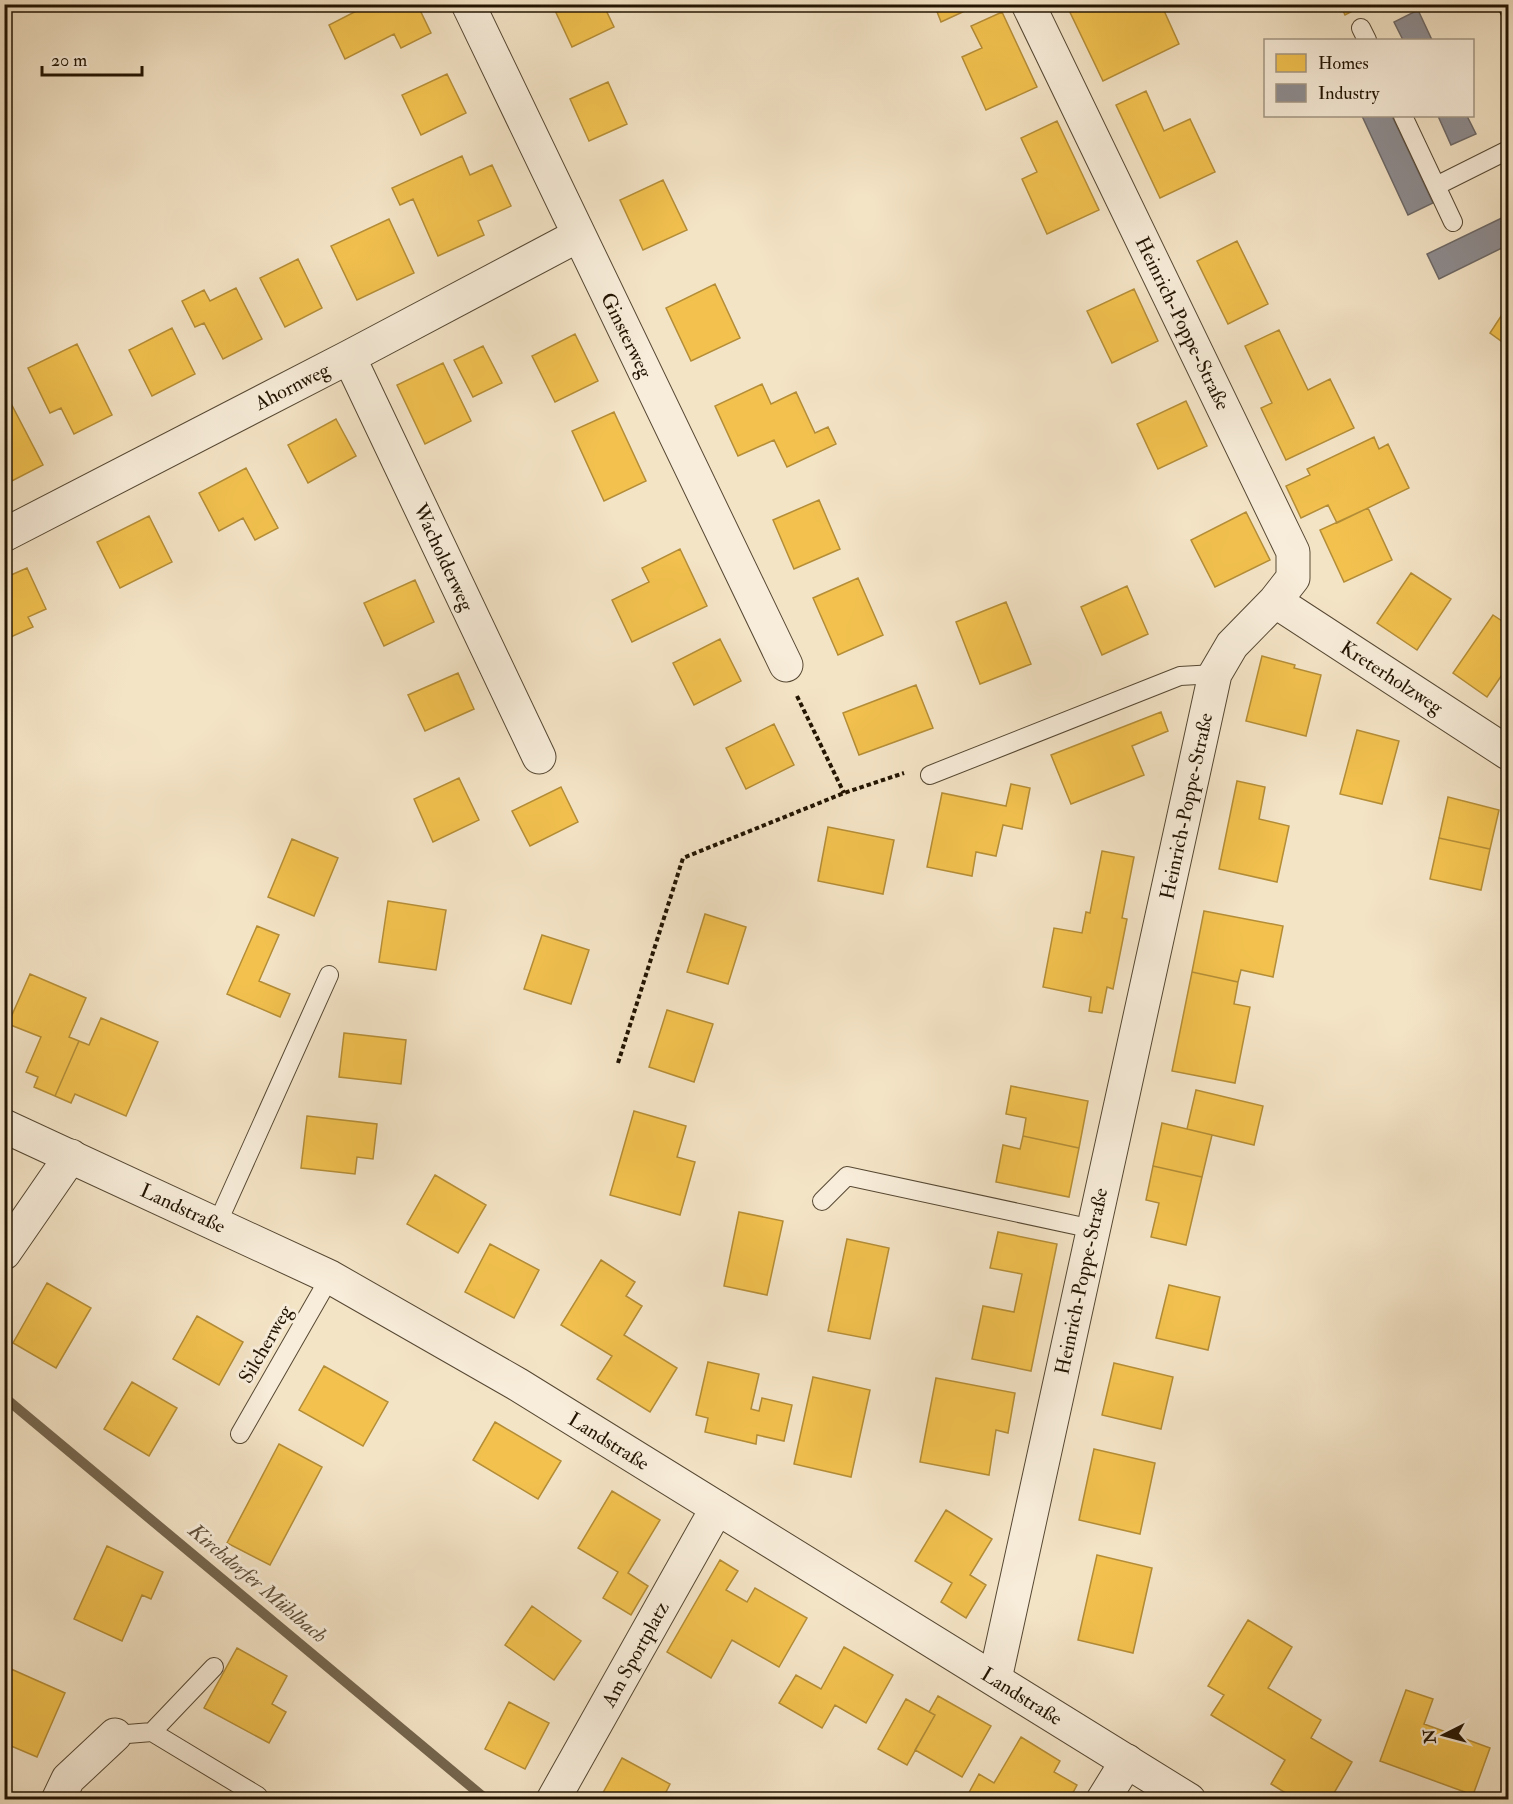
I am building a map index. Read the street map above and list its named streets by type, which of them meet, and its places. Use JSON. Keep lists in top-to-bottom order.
{
  "streets": {
    "street": [
      "Heinrich-Poppe-Straße",
      "Ginsterweg",
      "Ahornweg",
      "Wacholderweg",
      "Kreterholzweg",
      "Landstraße",
      "Am Sportplatz"
    ],
    "lane": ["Silcherweg"]
  },
  "crossings": [
    ["Heinrich-Poppe-Straße", "Kreterholzweg"],
    ["Heinrich-Poppe-Straße", "Landstraße"],
    ["Ginsterweg", "Ahornweg"],
    ["Ahornweg", "Wacholderweg"],
    ["Landstraße", "Silcherweg"],
    ["Landstraße", "Am Sportplatz"]
  ],
  "water": ["Kirchdorfer Mühlbach"],
  "legend": ["Homes", "Industry"],
  "scale_bar": "20 m",
  "north": "left"
}
